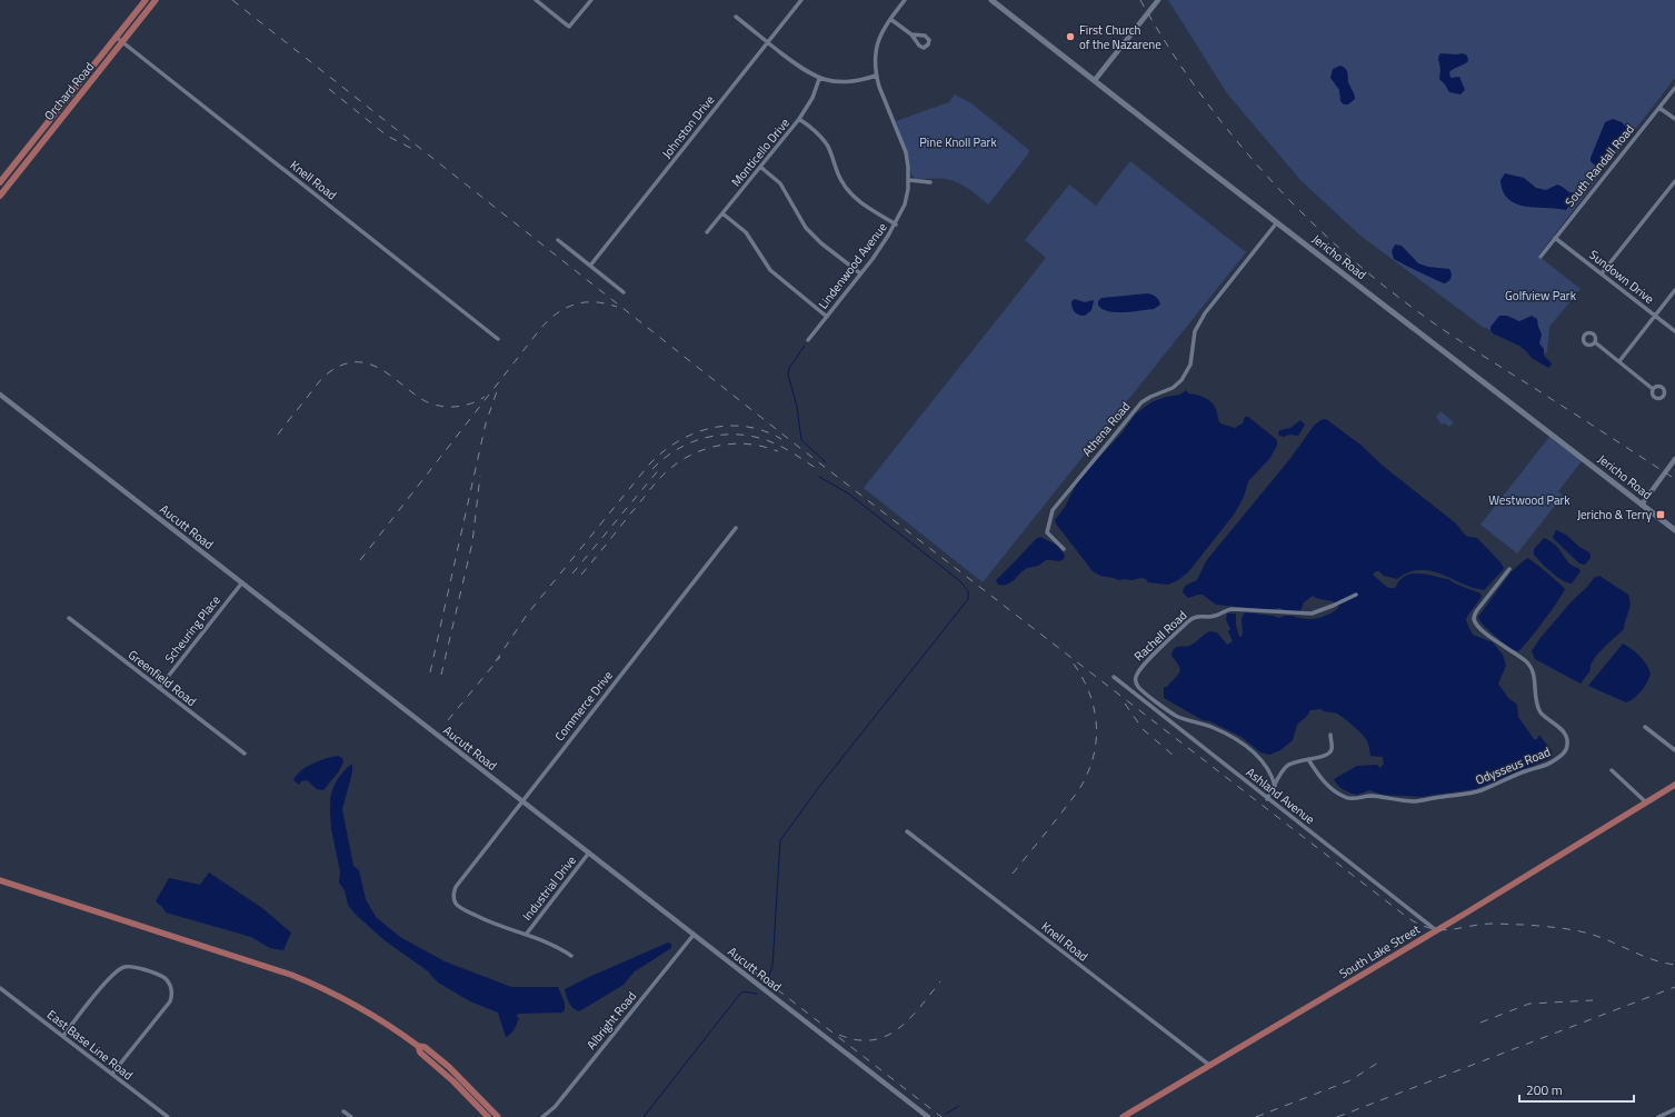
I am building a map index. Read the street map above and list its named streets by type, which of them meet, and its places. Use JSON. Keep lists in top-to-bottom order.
{
  "streets": {
    "main road": ["Orchard Road", "Jericho Road", "South Lake Street"],
    "street": [
      "Johnston Drive",
      "Monticello Drive",
      "South Randall Road",
      "Knell Road",
      "Lindenwood Avenue",
      "Sundown Drive",
      "Athena Road",
      "Aucutt Road",
      "Scheuring Place",
      "Rachell Road",
      "Greenfield Road",
      "Commerce Drive",
      "Odysseus Road",
      "Ashland Avenue",
      "Industrial Drive",
      "Albright Road",
      "East Base Line Road"
    ]
  },
  "crossings": [
    ["Orchard Road", "Knell Road"],
    ["South Randall Road", "Sundown Drive"],
    ["Knell Road", "South Lake Street"],
    ["Jericho Road", "Athena Road"],
    ["Aucutt Road", "Scheuring Place"],
    ["Aucutt Road", "Commerce Drive"],
    ["Aucutt Road", "Industrial Drive"],
    ["Aucutt Road", "Albright Road"],
    ["Scheuring Place", "Greenfield Road"],
    ["Commerce Drive", "Industrial Drive"],
    ["Ashland Avenue", "South Lake Street"]
  ],
  "parks": ["Pine Knoll Park", "Golfview Park", "Westwood Park"],
  "places": {
    "other": ["First Church of the Nazarene"],
    "transit": ["Jericho & Terry"]
  },
  "scale_bar": "200 m"
}
